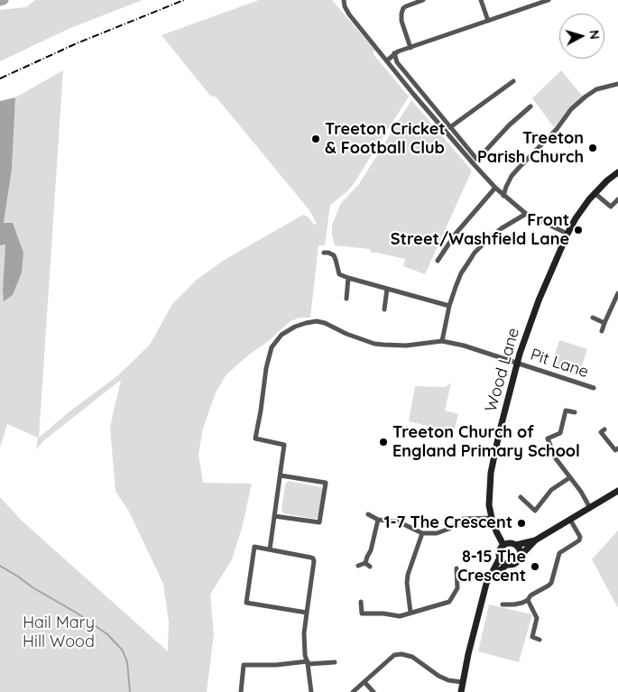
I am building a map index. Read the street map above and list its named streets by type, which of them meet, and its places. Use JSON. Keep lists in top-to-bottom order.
{
  "streets": {
    "street": ["Pit Lane", "Wood Lane"]
  },
  "crossings": [
    ["Pit Lane", "Wood Lane"]
  ],
  "parks": ["Hail Mary Hill Wood"],
  "places": [
    "Treeton Cricket & Football Club",
    "Treeton Parish Church",
    "Front Street/Washfield Lane",
    "Treeton Church of England Primary School",
    "1-7 The Crescent",
    "8-15 The Crescent"
  ],
  "north": "right"
}
